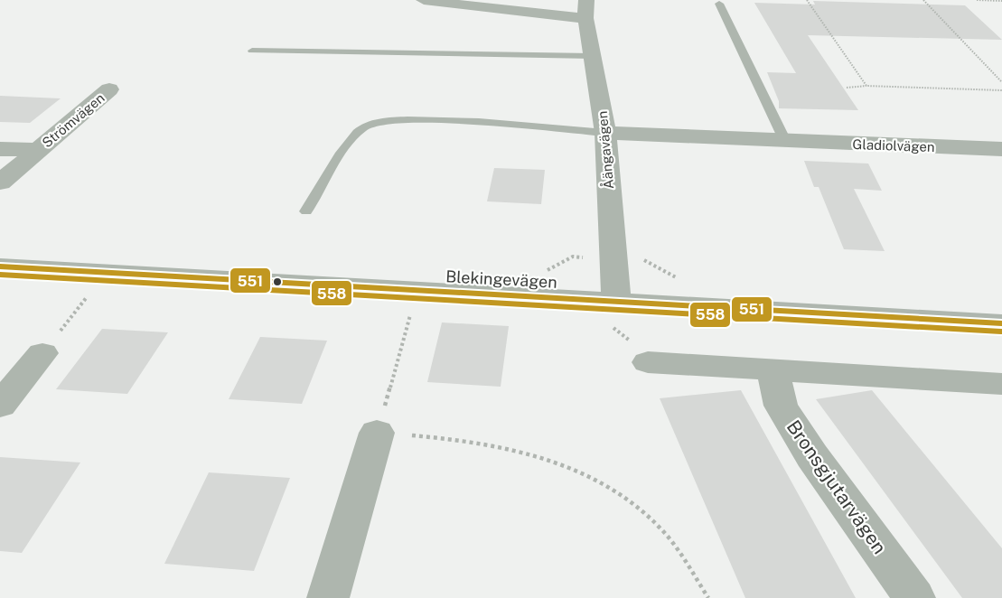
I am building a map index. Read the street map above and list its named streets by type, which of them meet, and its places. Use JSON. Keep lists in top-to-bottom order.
{
  "streets": {
    "street": [
      "Strömvägen",
      "Gladiolvägen",
      "Åängavägen",
      "Blekingevägen",
      "Bronsgjutarvägen"
    ]
  },
  "crossings": [
    ["Gladiolvägen", "Åängavägen"],
    ["Åängavägen", "Blekingevägen"]
  ],
  "lines": ["transit line 551", "transit line 558"]
}
